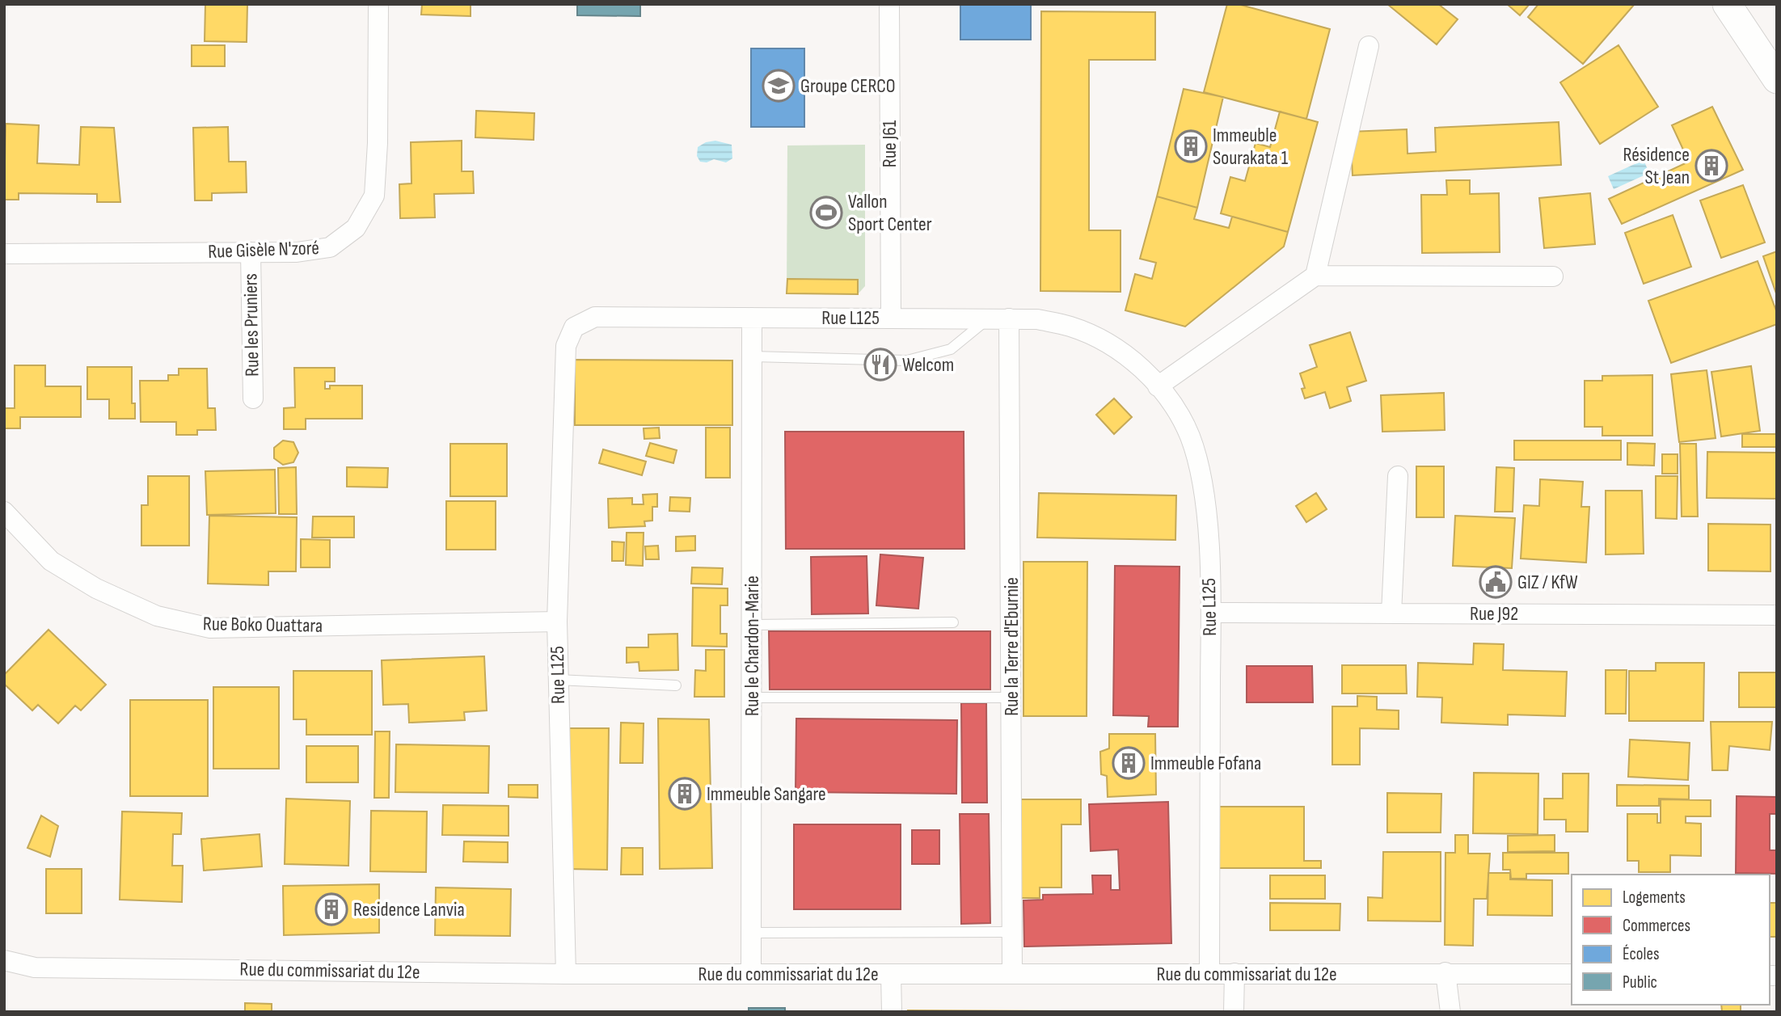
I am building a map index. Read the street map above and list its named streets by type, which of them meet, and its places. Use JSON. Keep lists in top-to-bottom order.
{
  "streets": {
    "street": [
      "Rue J61",
      "Rue Gisèle N'zoré",
      "Rue L125",
      "Rue les Pruniers",
      "Rue J92",
      "Rue Boko Ouattara",
      "Rue le Chardon-Marie",
      "Rue la Terre d'Eburnie",
      "Rue du commissariat du 12e"
    ]
  },
  "crossings": [
    ["Rue J61", "Rue L125"],
    ["Rue Gisèle N'zoré", "Rue les Pruniers"],
    ["Rue L125", "Rue J92"],
    ["Rue L125", "Rue Boko Ouattara"],
    ["Rue L125", "Rue le Chardon-Marie"],
    ["Rue L125", "Rue la Terre d'Eburnie"],
    ["Rue L125", "Rue du commissariat du 12e"],
    ["Rue le Chardon-Marie", "Rue du commissariat du 12e"],
    ["Rue la Terre d'Eburnie", "Rue du commissariat du 12e"]
  ],
  "places": {
    "school or university": ["Groupe CERCO"],
    "building": [
      "Immeuble Sourakata 1",
      "Résidence St Jean",
      "Immeuble Fofana",
      "Immeuble Sangare",
      "Residence Lanvia"
    ],
    "sports": ["Vallon Sport Center"],
    "restaurant": ["Welcom"],
    "public building": ["GIZ / KfW"]
  },
  "legend": [
    "Logements",
    "Commerces",
    "Écoles",
    "Public"
  ]
}
